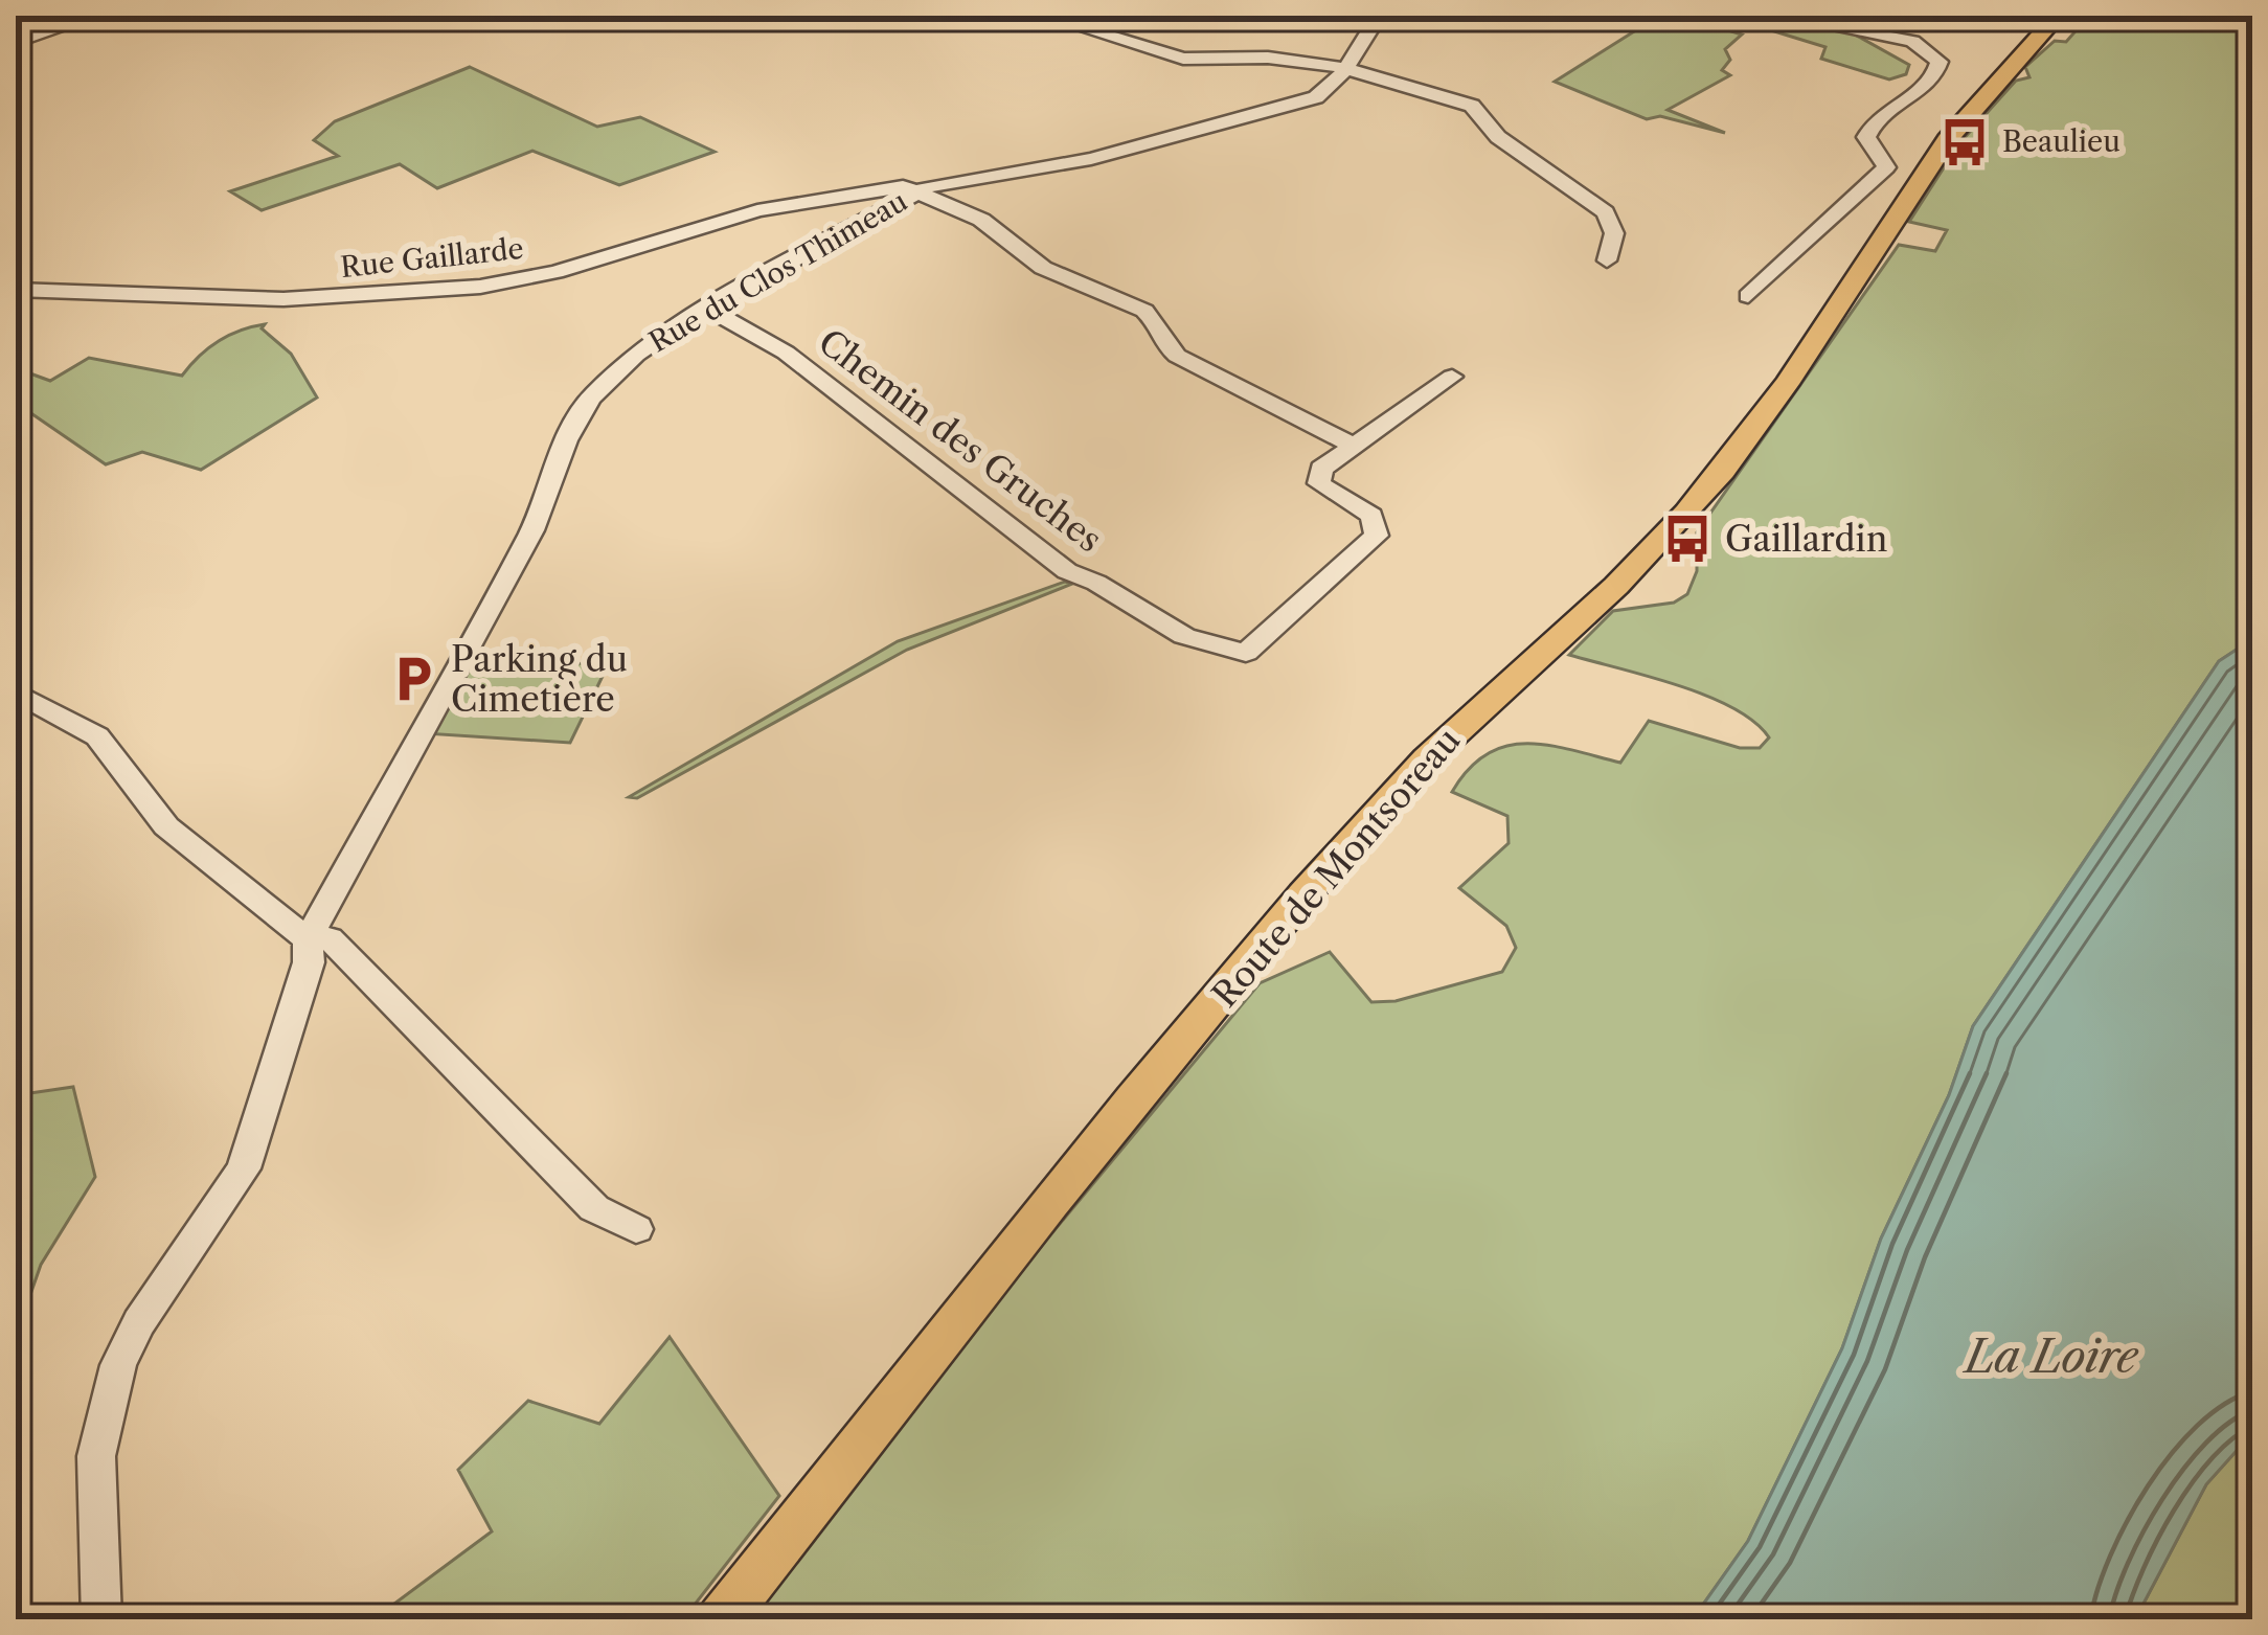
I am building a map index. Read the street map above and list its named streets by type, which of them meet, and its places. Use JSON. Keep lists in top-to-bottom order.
{
  "streets": {
    "main road": ["Route de Montsoreau"],
    "street": ["Rue Gaillarde", "Rue du Clos Thimeau", "Chemin des Gruches"]
  },
  "crossings": [
    ["Rue Gaillarde", "Rue du Clos Thimeau"],
    ["Rue du Clos Thimeau", "Chemin des Gruches"]
  ],
  "water": ["La Loire"],
  "places": {
    "bus stop": ["Beaulieu", "Gaillardin"],
    "parking": ["Parking du Cimetière"]
  }
}
